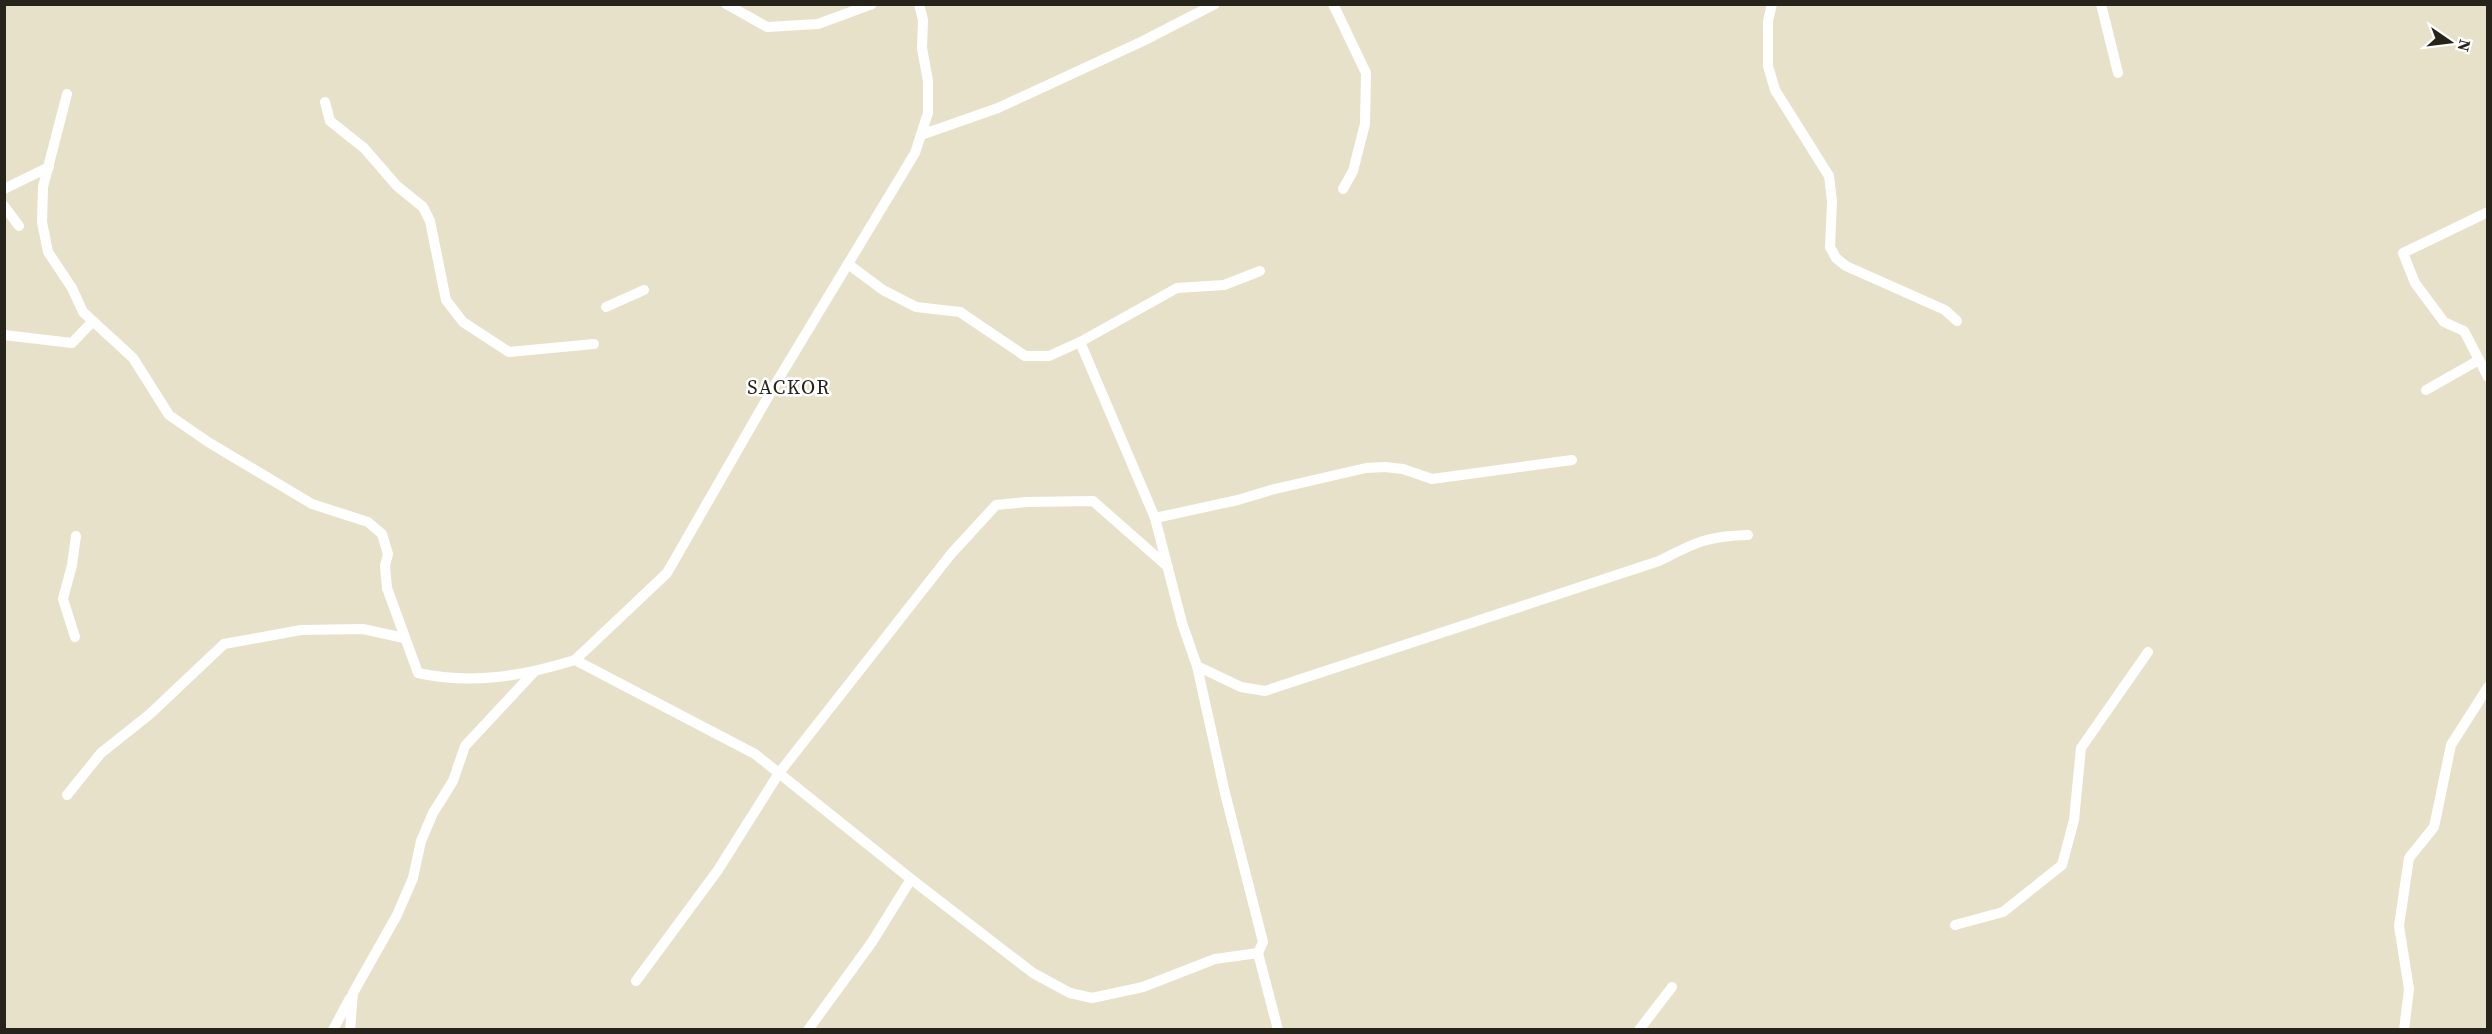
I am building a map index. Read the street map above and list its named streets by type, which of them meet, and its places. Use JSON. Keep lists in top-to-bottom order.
{
  "districts": ["SACKOR"],
  "north": "right"
}
